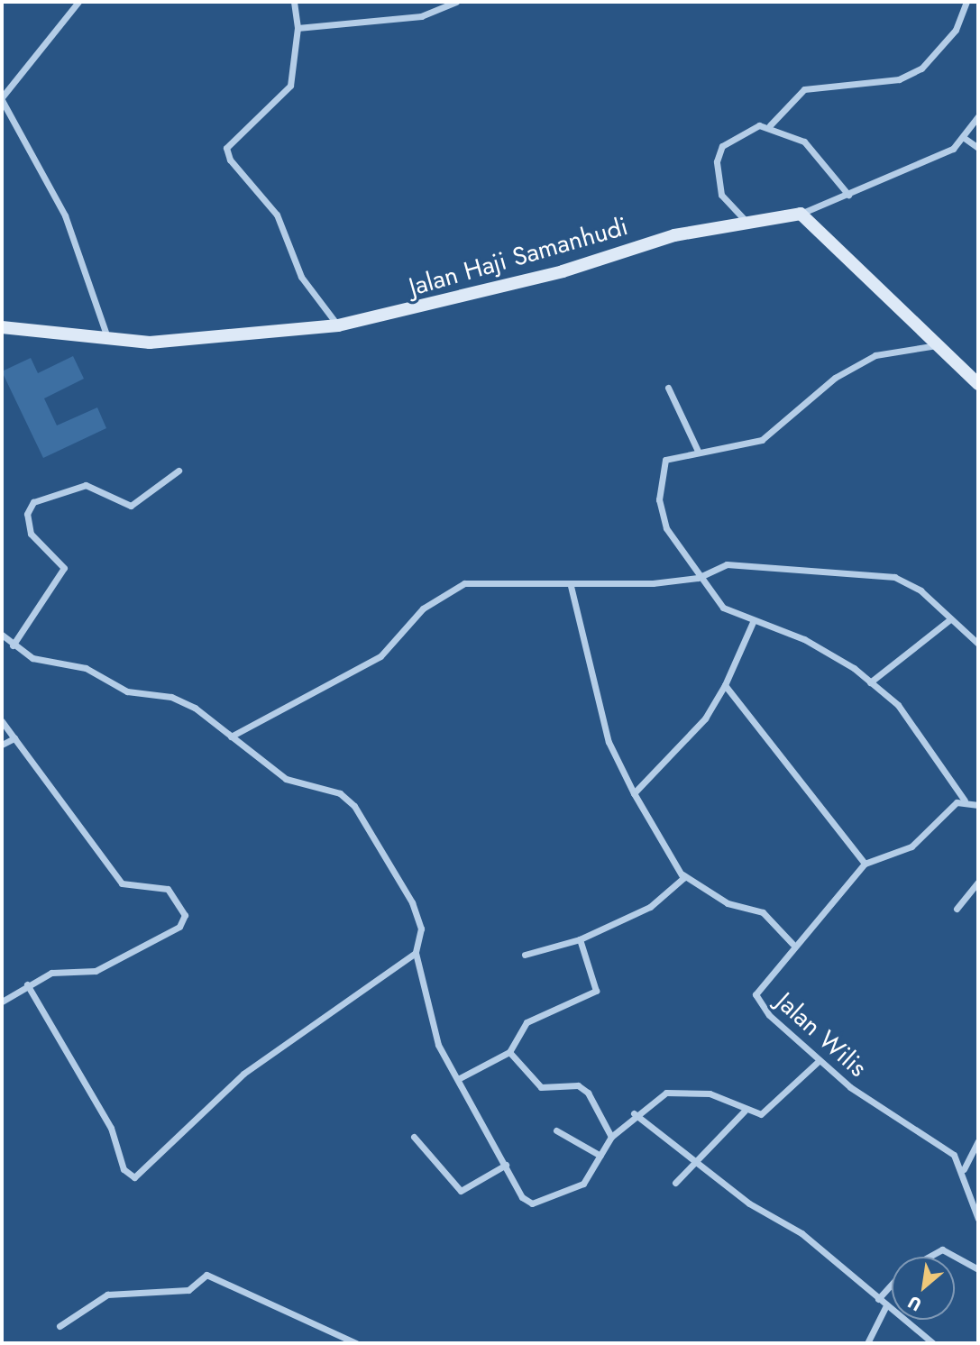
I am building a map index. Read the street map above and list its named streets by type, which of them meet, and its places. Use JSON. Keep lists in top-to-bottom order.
{
  "streets": {
    "street": ["Jalan Haji Samanhudi", "Jalan Wilis"]
  },
  "north": "bottom left"
}
